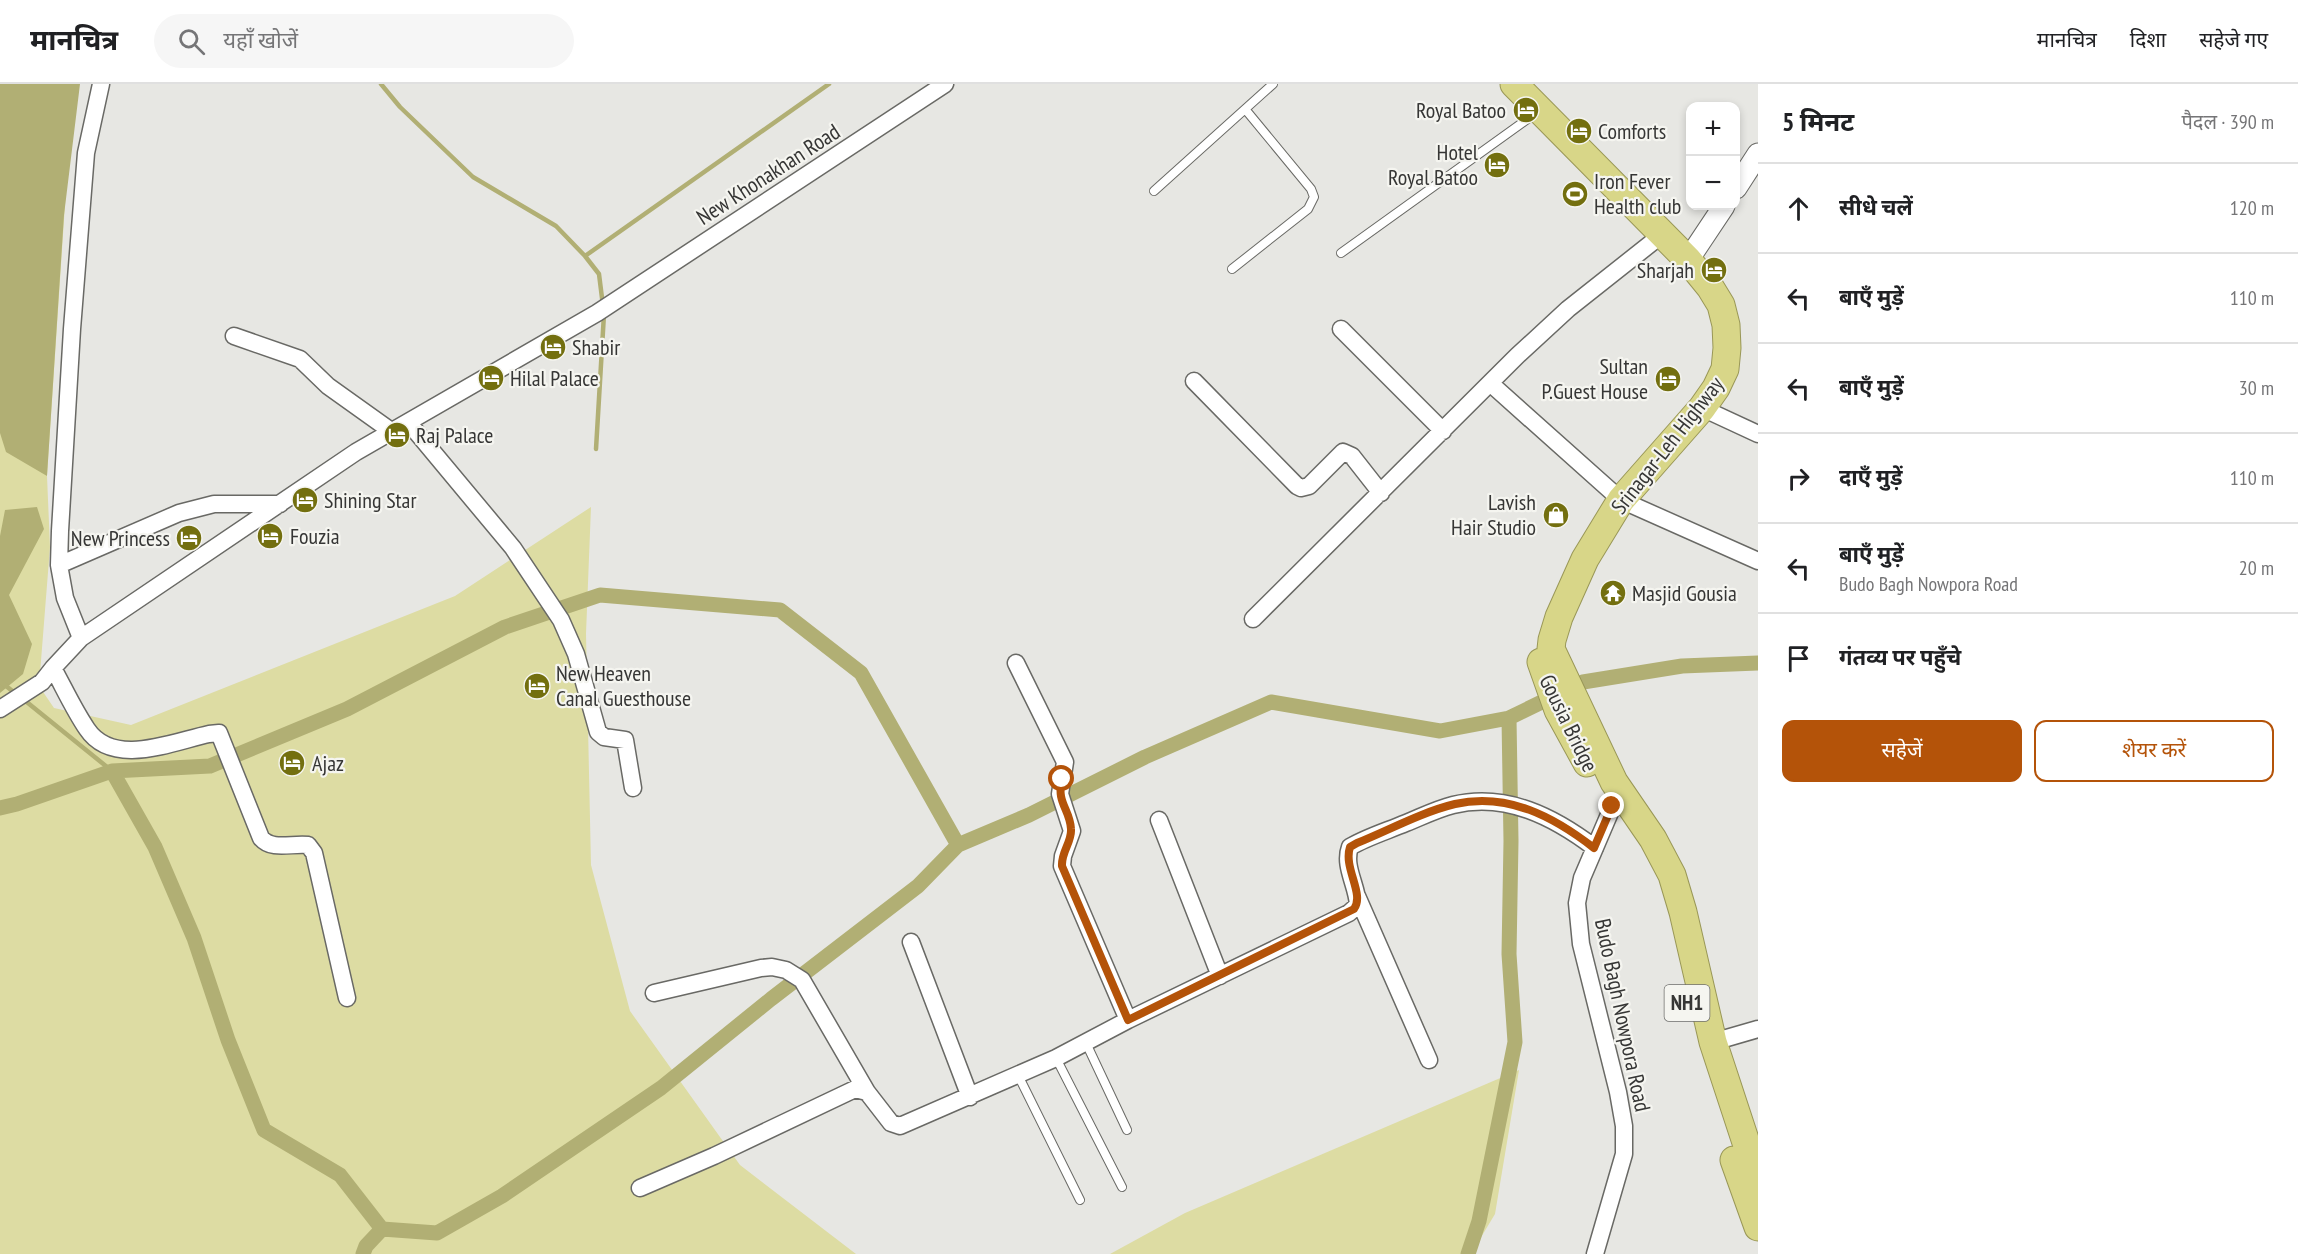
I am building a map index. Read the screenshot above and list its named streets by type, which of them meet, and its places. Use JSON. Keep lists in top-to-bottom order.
{
  "streets": {
    "highway": ["Srinagar-Leh Highway", "Gousia Bridge", "NH1"],
    "street": ["New Khonakhan Road", "Budo Bagh Nowpora Road"]
  },
  "crossings": [
    ["Srinagar-Leh Highway", "Gousia Bridge"],
    ["Gousia Bridge", "NH1"],
    ["Gousia Bridge", "Budo Bagh Nowpora Road"],
    ["NH1", "Budo Bagh Nowpora Road"]
  ],
  "places": {
    "hotel": [
      "Royal Batoo",
      "Comforts",
      "Hotel Royal Batoo",
      "Sharjah",
      "Shabir",
      "Hilal Palace",
      "Sultan P.Guest House",
      "Raj Palace",
      "Shining Star",
      "Fouzia",
      "New Princess",
      "New Heaven Canal Guesthouse",
      "Ajaz"
    ],
    "sports": ["Iron Fever Health club"],
    "shop": ["Lavish Hair Studio"],
    "temple": ["Masjid Gousia"]
  },
  "page": {
    "header": "मानचित्र",
    "search": "यहाँ खोजें",
    "nav": ["मानचित्र", "दिशा", "सहेजे गए"],
    "heading": ["5 मिनट", "पैदल · 390 m"],
    "map_buttons": ["+", "−"],
    "list": [
      ["सीधे चलें", "120 m"],
      ["बाएँ मुड़ें", "110 m"],
      ["बाएँ मुड़ें", "30 m"],
      ["दाएँ मुड़ें", "110 m"],
      ["बाएँ मुड़ें", "Budo Bagh Nowpora Road", "20 m"],
      "गंतव्य पर पहुँचे"
    ],
    "buttons": ["सहेजें", "शेयर करें"]
  }
}
